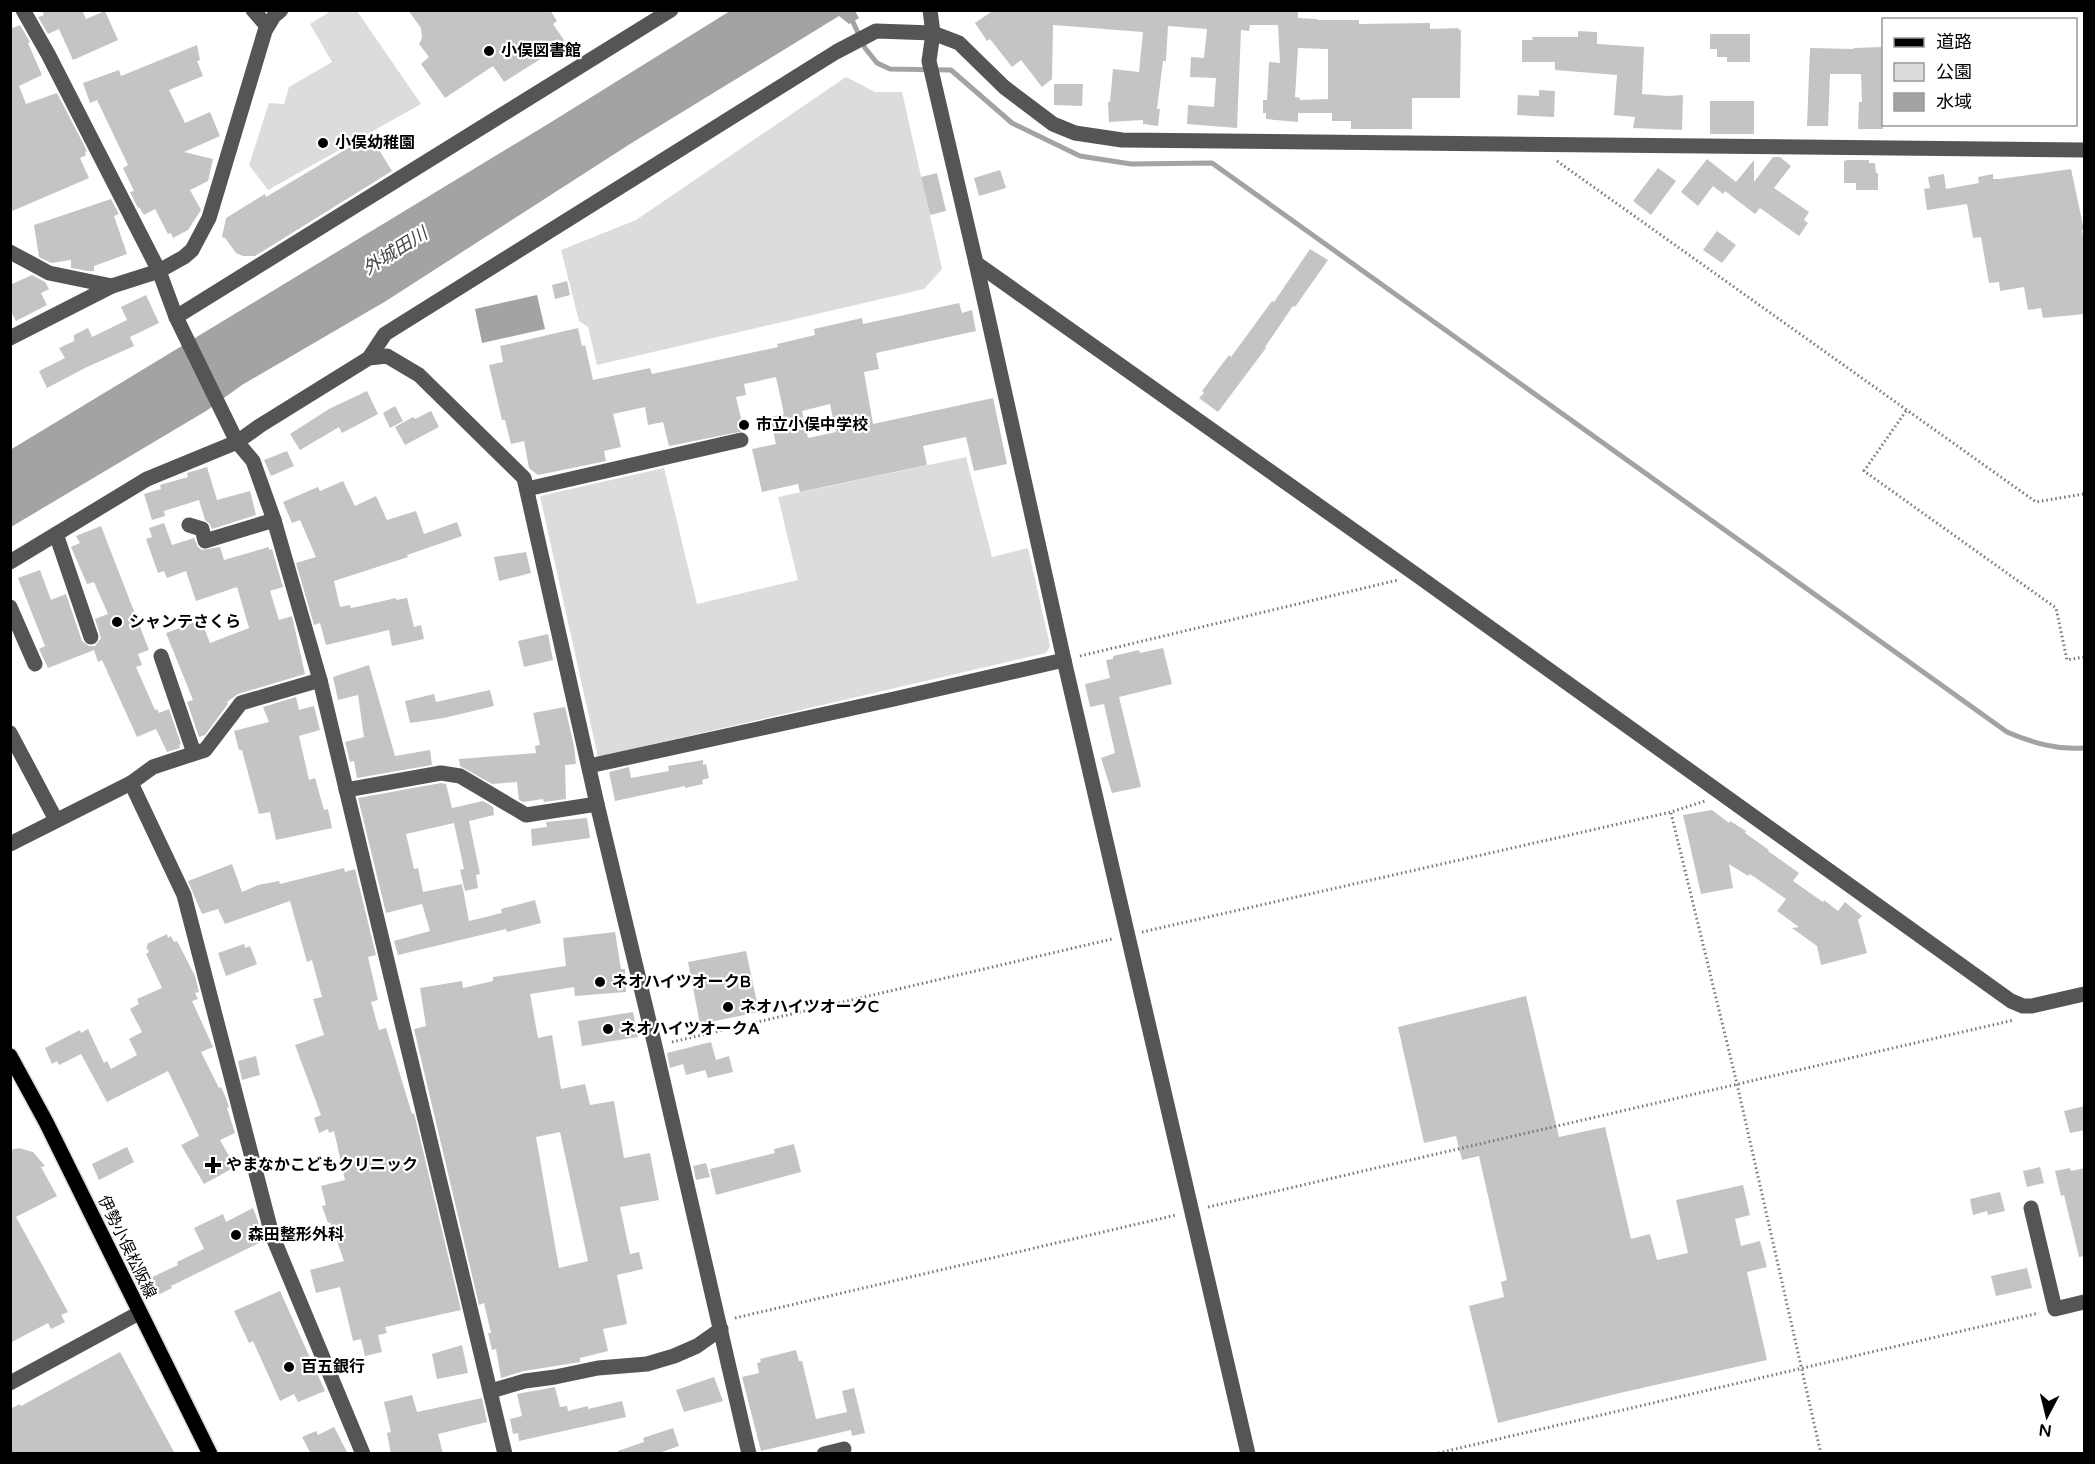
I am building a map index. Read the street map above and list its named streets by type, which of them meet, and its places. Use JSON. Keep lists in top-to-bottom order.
{
  "streets": {
    "main road": ["伊勢小俣松阪線"]
  },
  "water": ["外城田川"],
  "places": {
    "other": [
      "小俣図書館",
      "小俣幼稚園",
      "市立小俣中学校",
      "シャンテさくら",
      "ネオハイツオークB",
      "ネオハイツオークC",
      "ネオハイツオークA",
      "森田整形外科",
      "百五銀行"
    ],
    "health": ["やまなかこどもクリニック"]
  },
  "legend": ["道路", "公園", "水域"],
  "north": "bottom"
}
